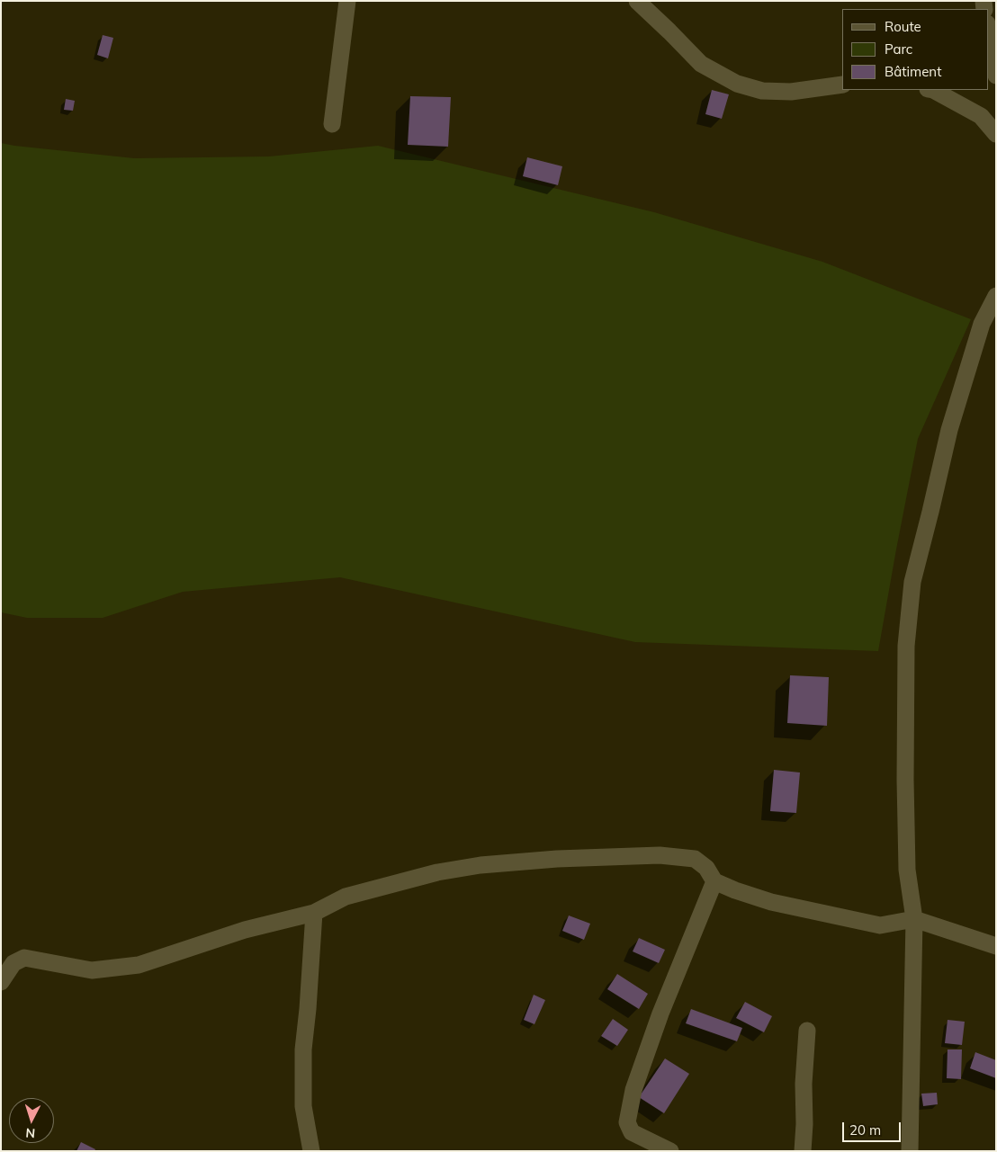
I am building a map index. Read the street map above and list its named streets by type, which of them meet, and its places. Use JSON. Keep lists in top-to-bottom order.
{
  "legend": ["Route", "Parc", "Bâtiment"],
  "scale_bar": "20 m",
  "north": "bottom"
}
